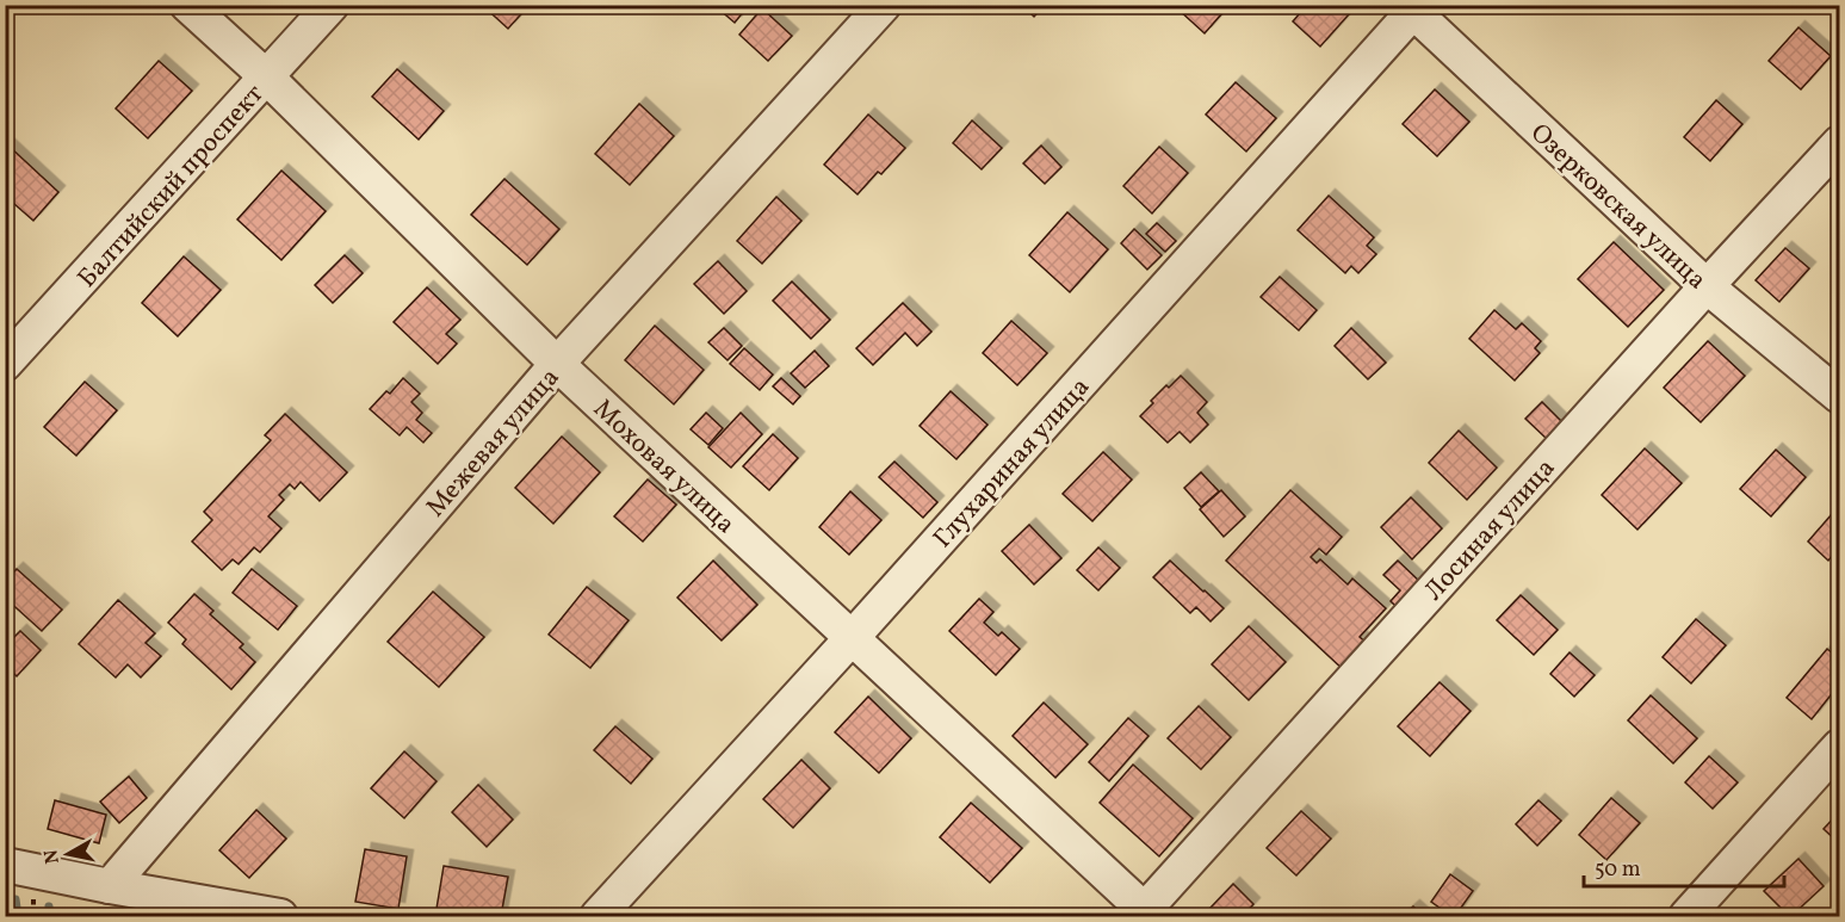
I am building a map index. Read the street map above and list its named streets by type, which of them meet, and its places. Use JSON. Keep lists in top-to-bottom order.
{
  "streets": {
    "street": [
      "Балтийский проспект",
      "Озерковская улица",
      "Межевая улица",
      "Глухариная улица",
      "Моховая улица",
      "Лосиная улица"
    ]
  },
  "crossings": [
    ["Балтийский проспект", "Моховая улица"],
    ["Озерковская улица", "Глухариная улица"],
    ["Озерковская улица", "Лосиная улица"],
    ["Межевая улица", "Моховая улица"],
    ["Глухариная улица", "Моховая улица"],
    ["Моховая улица", "Лосиная улица"]
  ],
  "scale_bar": "50 m",
  "north": "left"
}
